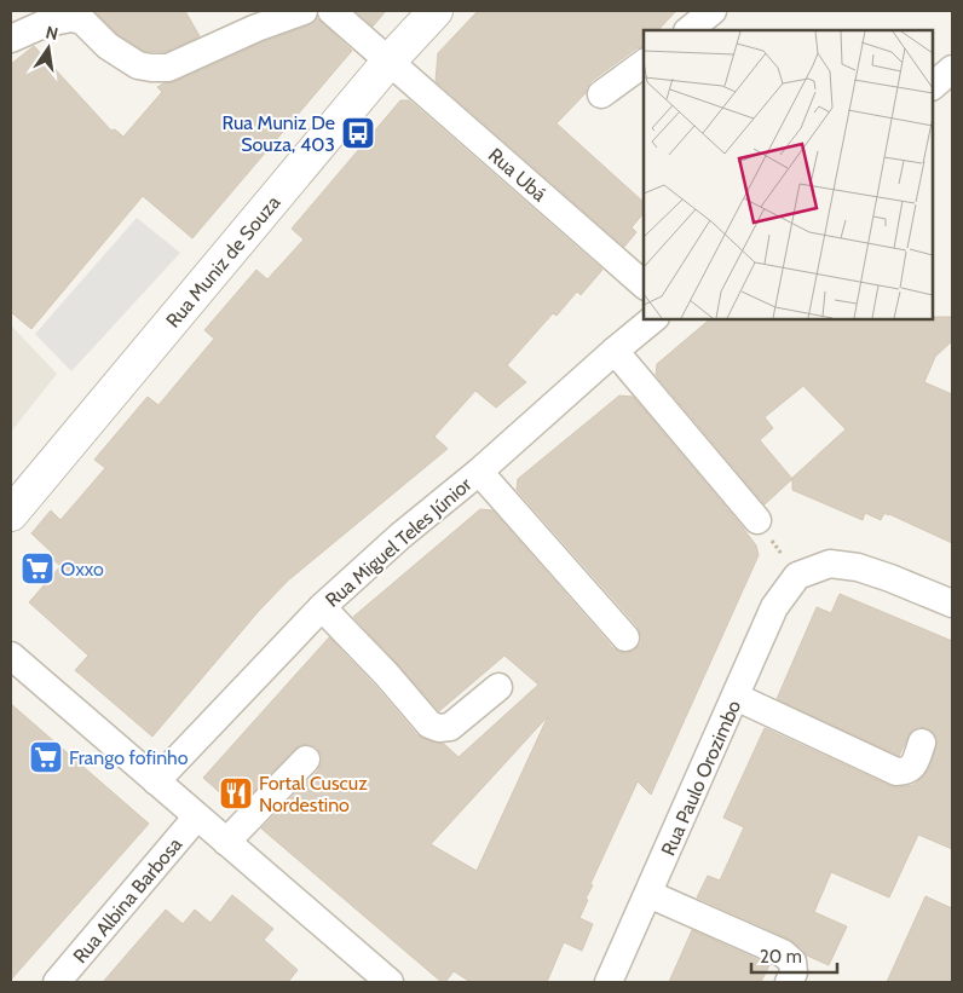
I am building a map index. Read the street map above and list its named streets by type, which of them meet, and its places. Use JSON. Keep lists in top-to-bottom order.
{
  "streets": {
    "street": [
      "Rua Ubá",
      "Rua Muniz de Souza",
      "Rua Miguel Teles Júnior",
      "Rua Paulo Orozimbo",
      "Rua Albina Barbosa"
    ]
  },
  "crossings": [
    ["Rua Ubá", "Rua Muniz de Souza"]
  ],
  "places": {
    "bus stop": ["Rua Muniz De Souza, 403"],
    "supermarket": ["Oxxo", "Frango fofinho"],
    "restaurant": ["Fortal Cuscuz Nordestino"]
  },
  "scale_bar": "20 m",
  "north": "top"
}
